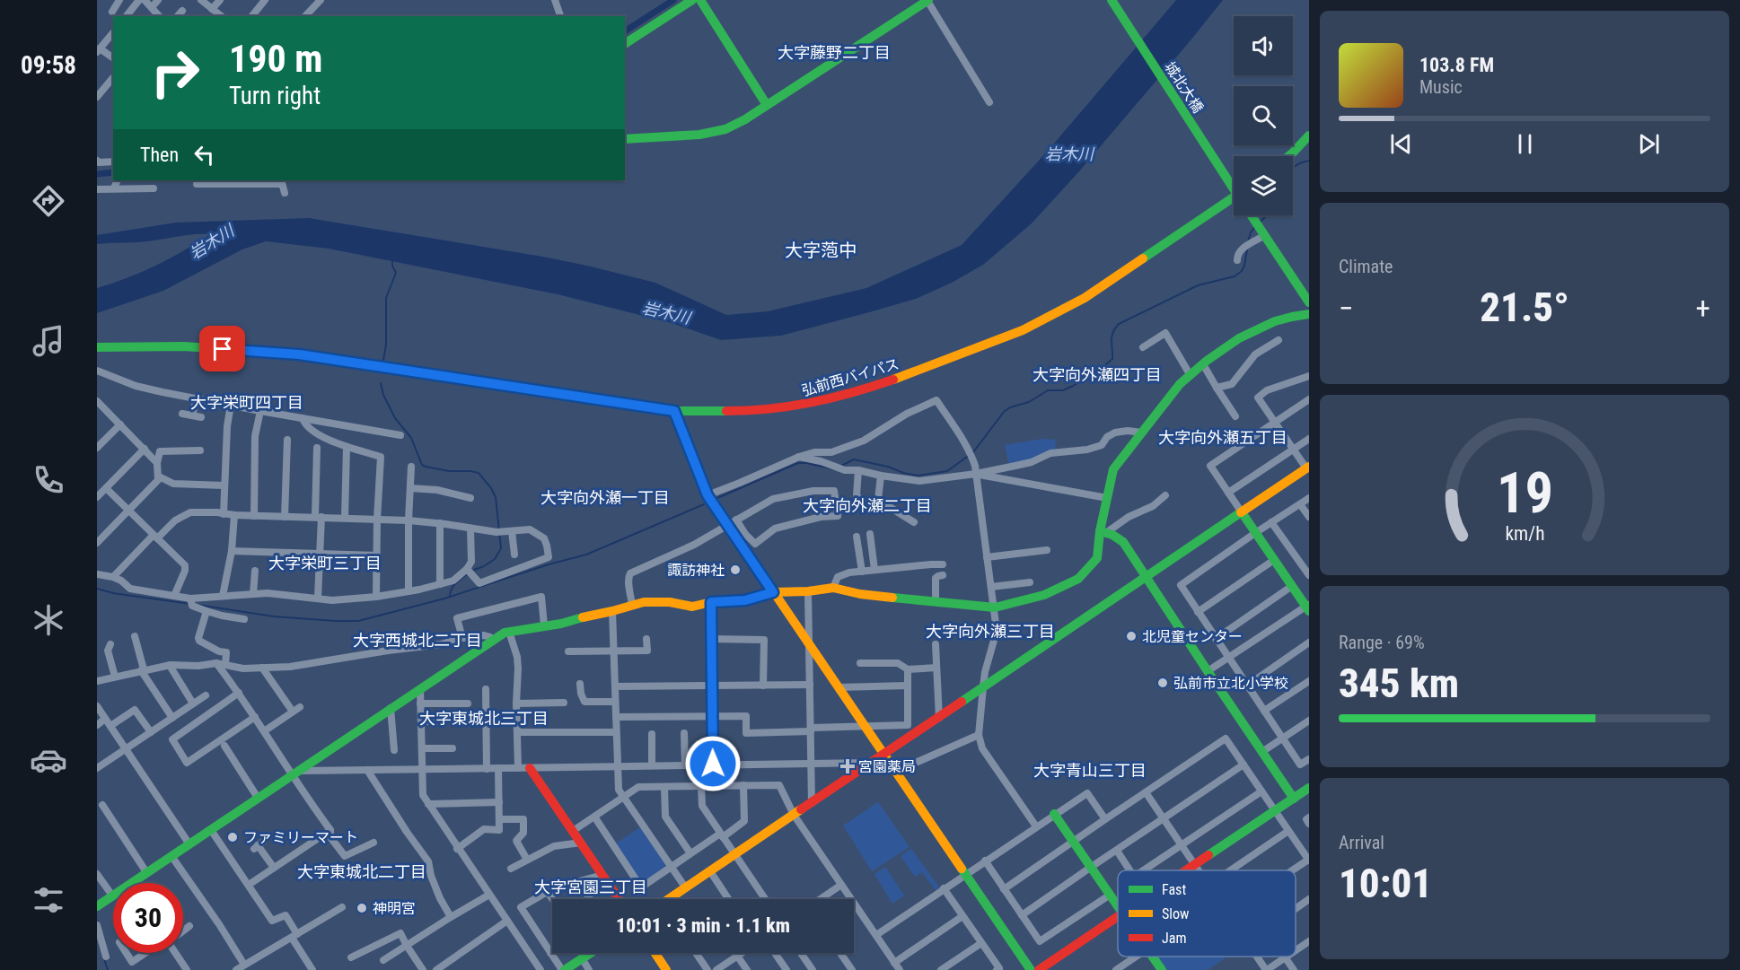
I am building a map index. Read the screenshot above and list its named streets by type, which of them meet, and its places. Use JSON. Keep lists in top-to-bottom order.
{
  "streets": {
    "street": ["城北大橋", "弘前西バイパス"]
  },
  "districts": [
    "大字藤野二丁目",
    "大字萢中",
    "大字向外瀬四丁目",
    "大字栄町四丁目",
    "大字向外瀬五丁目",
    "大字向外瀬一丁目",
    "大字向外瀬二丁目",
    "大字栄町三丁目",
    "大字向外瀬三丁目",
    "大字西城北二丁目",
    "大字東城北三丁目",
    "大字青山三丁目",
    "大字東城北二丁目",
    "大字宮園三丁目"
  ],
  "water": ["岩木川"],
  "places": {
    "other": [
      "諏訪神社",
      "北児童センター",
      "弘前市立北小学校",
      "ファミリーマート",
      "神明宮"
    ],
    "health": ["宮園薬局"]
  },
  "legend": ["Fast", "Slow", "Jam"],
  "page": {
    "tabs": "09:58",
    "turn": ["190 m", "Turn right"],
    "song": ["103.8 FM", "Music"],
    "then": "Then",
    "tile": [
      "Climate",
      ["Range · 69%", "345 km"],
      ["Arrival", "10:01"]
    ],
    "heat": ["−", "21.5°", "+"],
    "limit": "30",
    "trip": "10:01 · 3 min · 1.1 km",
    "gauge": ["19", "km/h"]
  }
}
